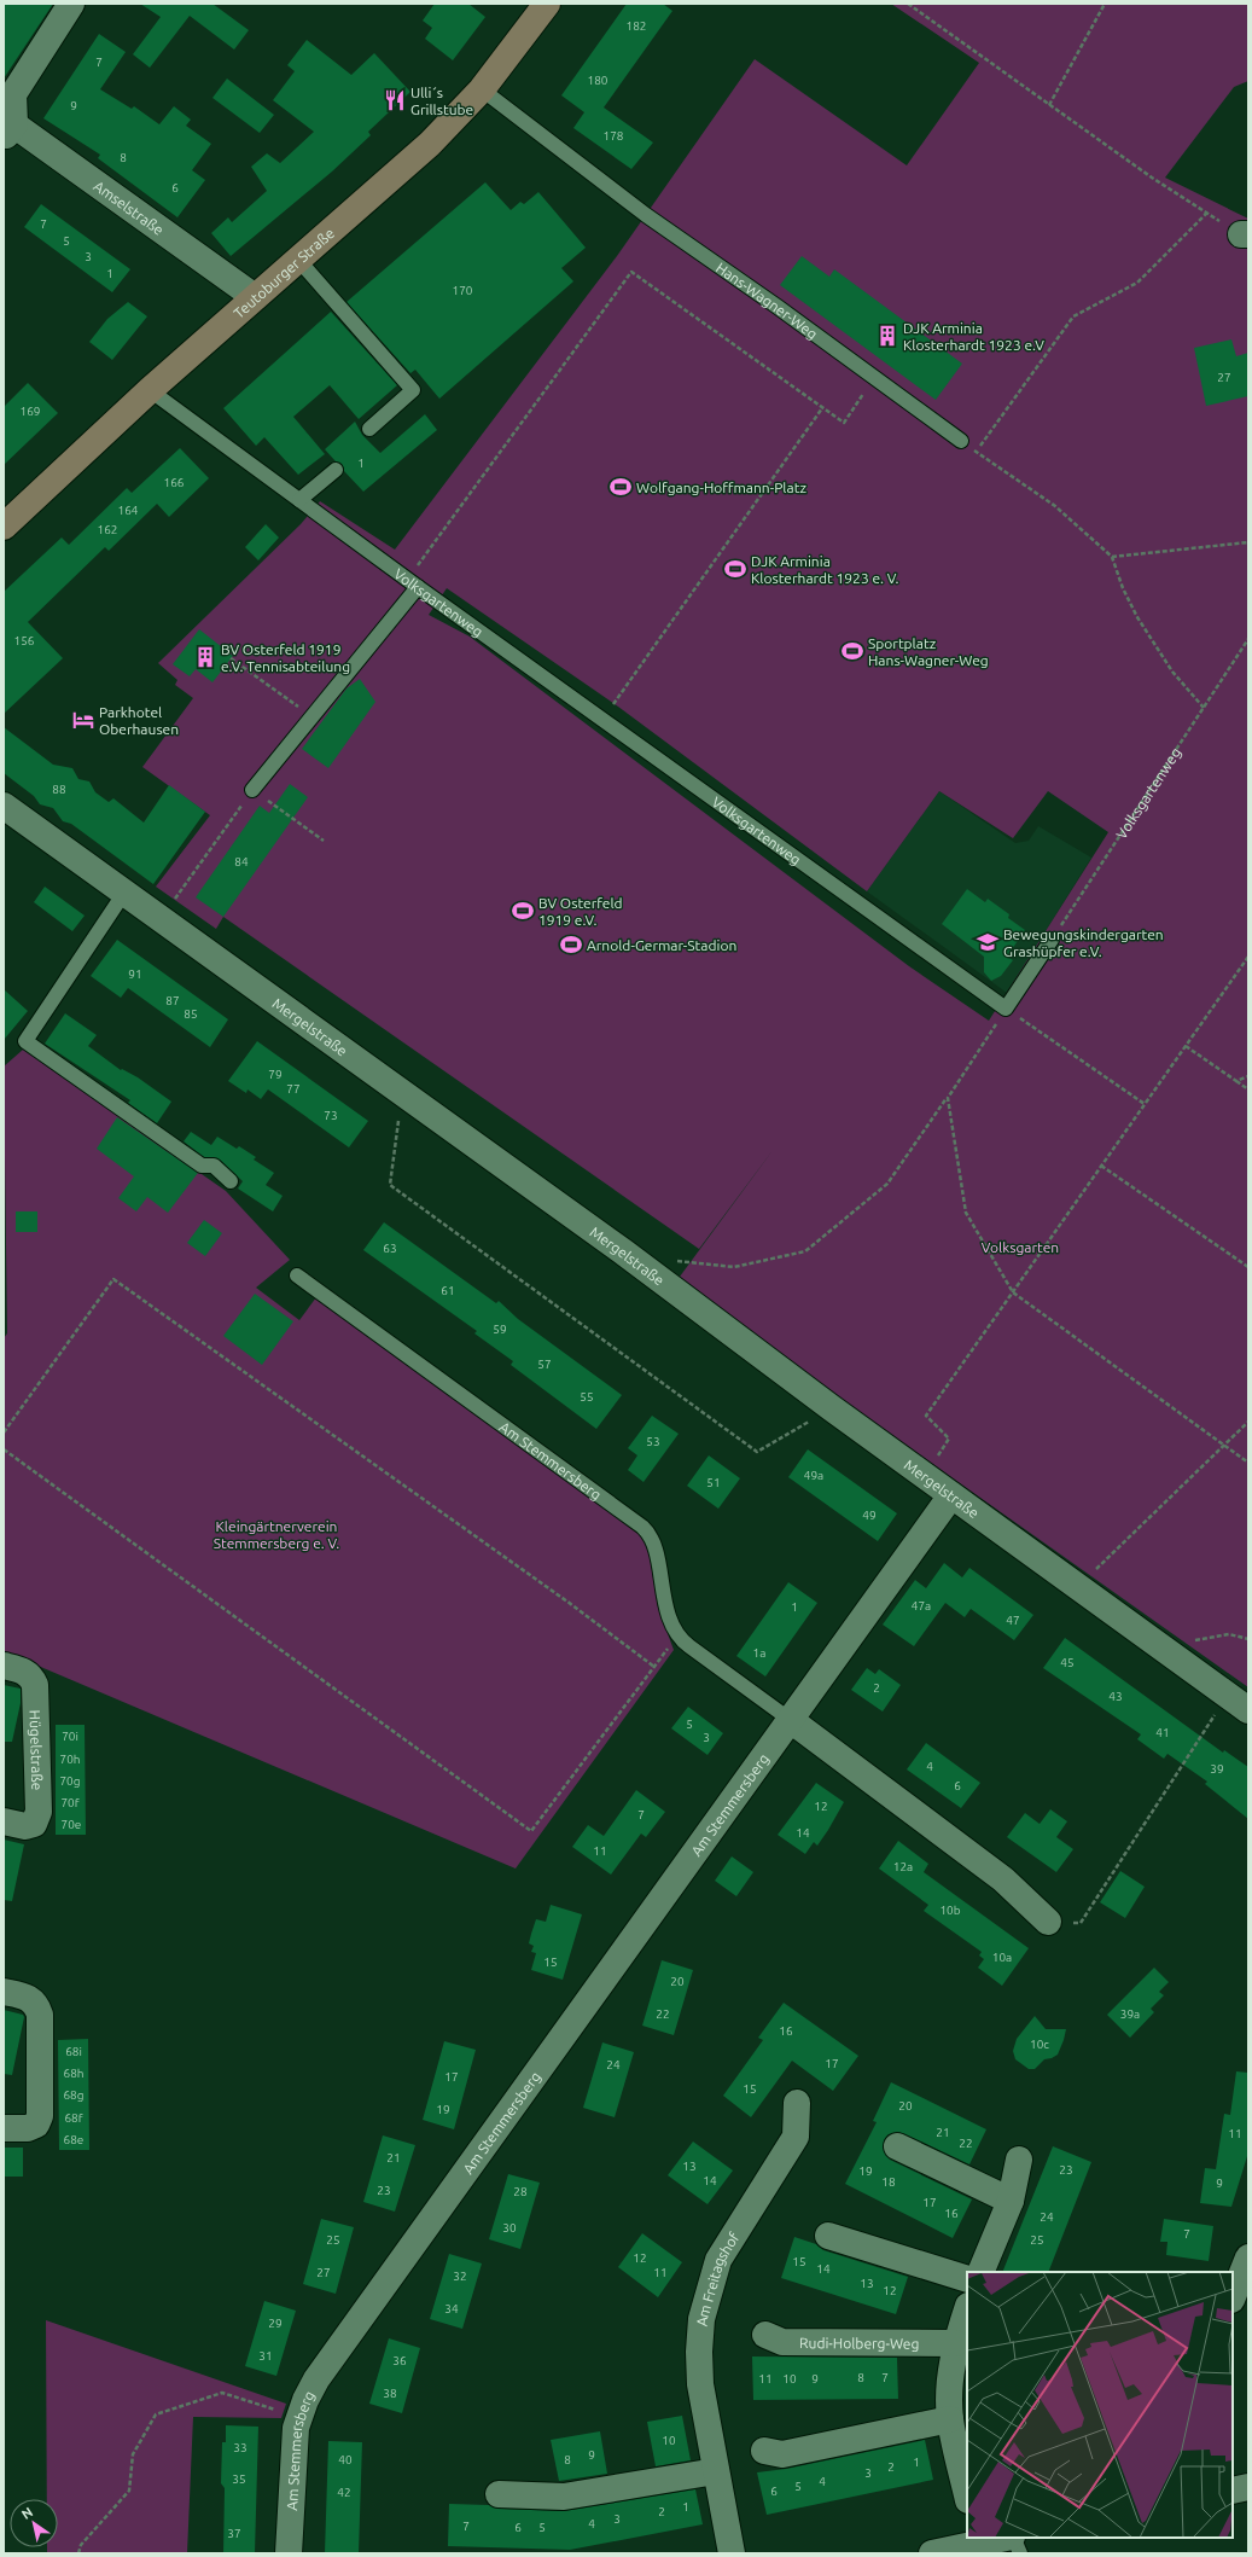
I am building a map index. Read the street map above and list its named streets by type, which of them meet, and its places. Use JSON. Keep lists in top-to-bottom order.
{
  "streets": {
    "main road": ["Teutoburger Straße"],
    "street": [
      "Amselstraße",
      "Mergelstraße",
      "Am Stemmersberg",
      "Hügelstraße",
      "Am Freitagshof",
      "Rudi-Holberg-Weg"
    ],
    "lane": ["Hans-Wagner-Weg", "Volksgartenweg"]
  },
  "crossings": [
    ["Amselstraße", "Teutoburger Straße"],
    ["Teutoburger Straße", "Hans-Wagner-Weg"],
    ["Teutoburger Straße", "Volksgartenweg"],
    ["Mergelstraße", "Am Stemmersberg"]
  ],
  "parks": ["Volksgarten", "Kleingärtnerverein Stemmersberg e. V."],
  "places": {
    "restaurant": ["Ulli´s Grillstube"],
    "building": ["DJK Arminia Klosterhardt 1923 e.V", "BV Osterfeld 1919 e.V. Tennisabteilung"],
    "sports": [
      "Wolfgang-Hoffmann-Platz",
      "DJK Arminia Klosterhardt 1923 e. V.",
      "Sportplatz Hans-Wagner-Weg",
      "BV Osterfeld 1919 e.V.",
      "Arnold-Germar-Stadion"
    ],
    "hotel": ["Parkhotel Oberhausen"],
    "school or university": ["Bewegungskindergarten Grashüpfer e.V."]
  },
  "house_numbers": [
    "182",
    "7",
    "180",
    "9",
    "178",
    "8",
    "6",
    "7",
    "5",
    "3",
    "1",
    "170",
    "27",
    "169",
    "1",
    "166",
    "164",
    "162",
    "156",
    "88",
    "84",
    "91",
    "87",
    "85",
    "79",
    "77",
    "73",
    "63",
    "61",
    "59",
    "57",
    "55",
    "53",
    "49a",
    "51",
    "49",
    "47a",
    "1",
    "47",
    "1a",
    "45",
    "2",
    "43",
    "5",
    "41",
    "70i",
    "3",
    "70h",
    "4",
    "39",
    "70g",
    "6",
    "70f",
    "12",
    "7",
    "70e",
    "14",
    "11",
    "12a",
    "10b",
    "10a",
    "15",
    "20",
    "22",
    "39a",
    "16",
    "10c",
    "68i",
    "17",
    "24",
    "68h",
    "17",
    "15",
    "68g",
    "20",
    "19",
    "68f",
    "21",
    "11",
    "68e",
    "22",
    "21",
    "13",
    "23",
    "19",
    "14",
    "18",
    "9",
    "23",
    "28",
    "17",
    "16",
    "24",
    "30",
    "7",
    "25",
    "25",
    "12",
    "15",
    "14",
    "27",
    "11",
    "32",
    "13",
    "12",
    "34",
    "29",
    "31",
    "36",
    "8",
    "7",
    "11",
    "10",
    "9",
    "38",
    "10",
    "33",
    "9",
    "40",
    "8",
    "1",
    "2",
    "3",
    "35",
    "4",
    "5",
    "6",
    "42",
    "1",
    "2",
    "3",
    "4",
    "7",
    "6",
    "5",
    "37"
  ],
  "north": "top left"
}
